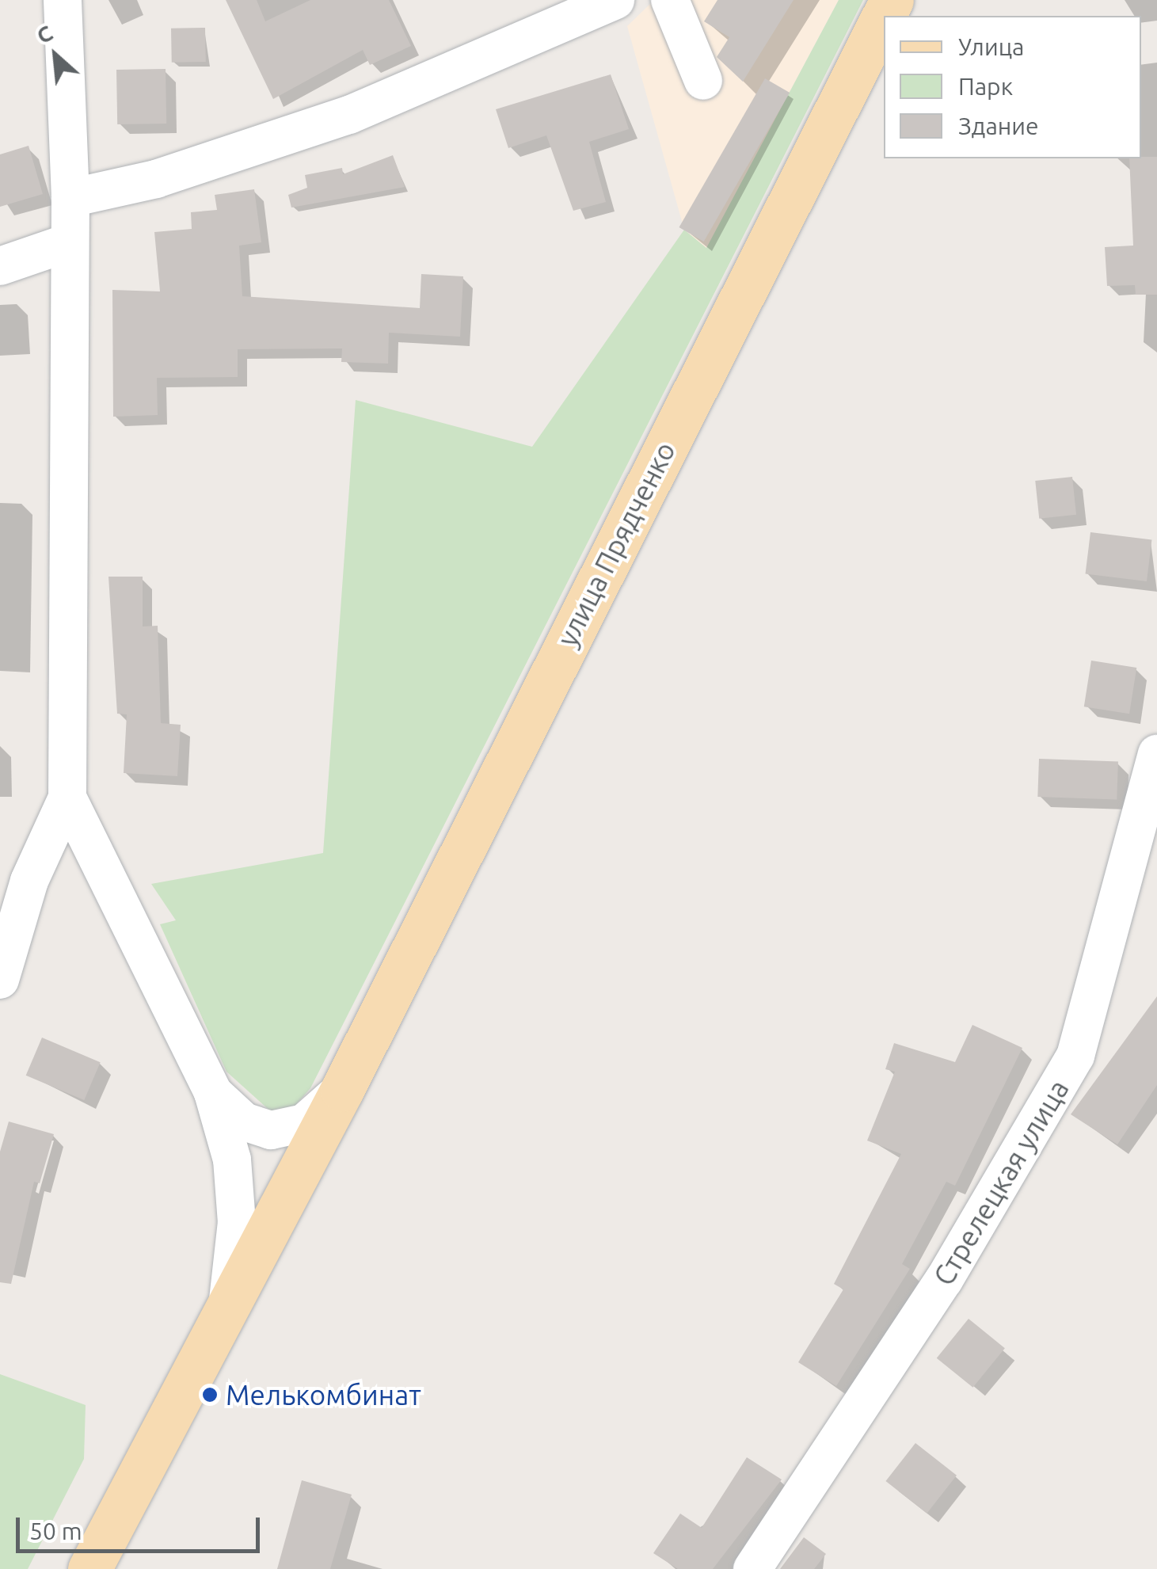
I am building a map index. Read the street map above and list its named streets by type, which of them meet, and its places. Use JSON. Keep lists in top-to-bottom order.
{
  "streets": {
    "main road": ["улица Прядченко"],
    "street": ["Стрелецкая улица"]
  },
  "places": ["Мелькомбинат"],
  "legend": ["Улица", "Парк", "Здание"],
  "scale_bar": "50 m",
  "north": "top left"
}
